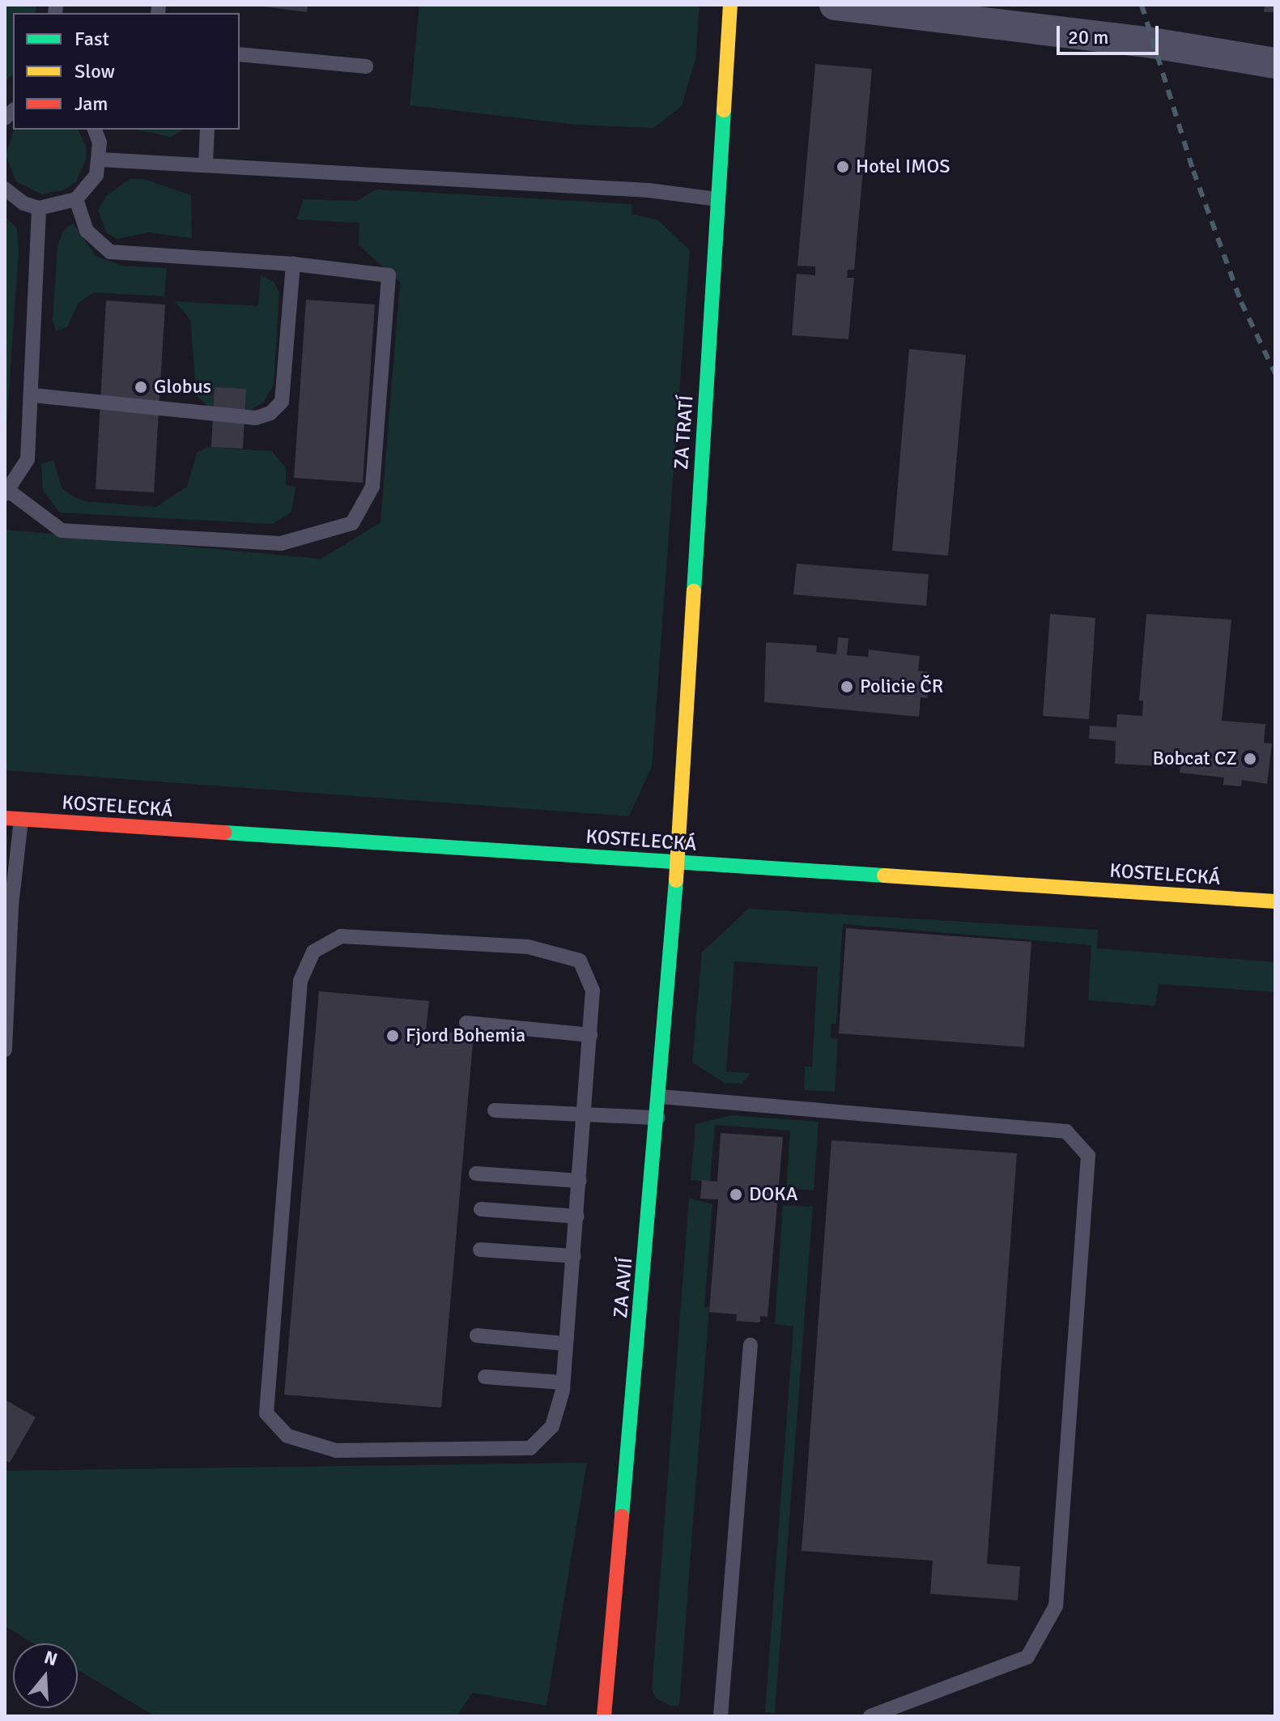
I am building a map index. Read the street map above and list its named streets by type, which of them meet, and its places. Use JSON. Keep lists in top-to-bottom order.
{
  "streets": {
    "street": ["ZA TRATÍ", "KOSTELECKÁ", "ZA AVIÍ"]
  },
  "crossings": [
    ["ZA TRATÍ", "KOSTELECKÁ"],
    ["ZA TRATÍ", "ZA AVIÍ"],
    ["KOSTELECKÁ", "ZA AVIÍ"]
  ],
  "places": [
    "Hotel IMOS",
    "Globus",
    "Policie ČR",
    "Bobcat CZ",
    "Fjord Bohemia",
    "DOKA"
  ],
  "legend": ["Fast", "Slow", "Jam"],
  "scale_bar": "20 m",
  "north": "top"
}
